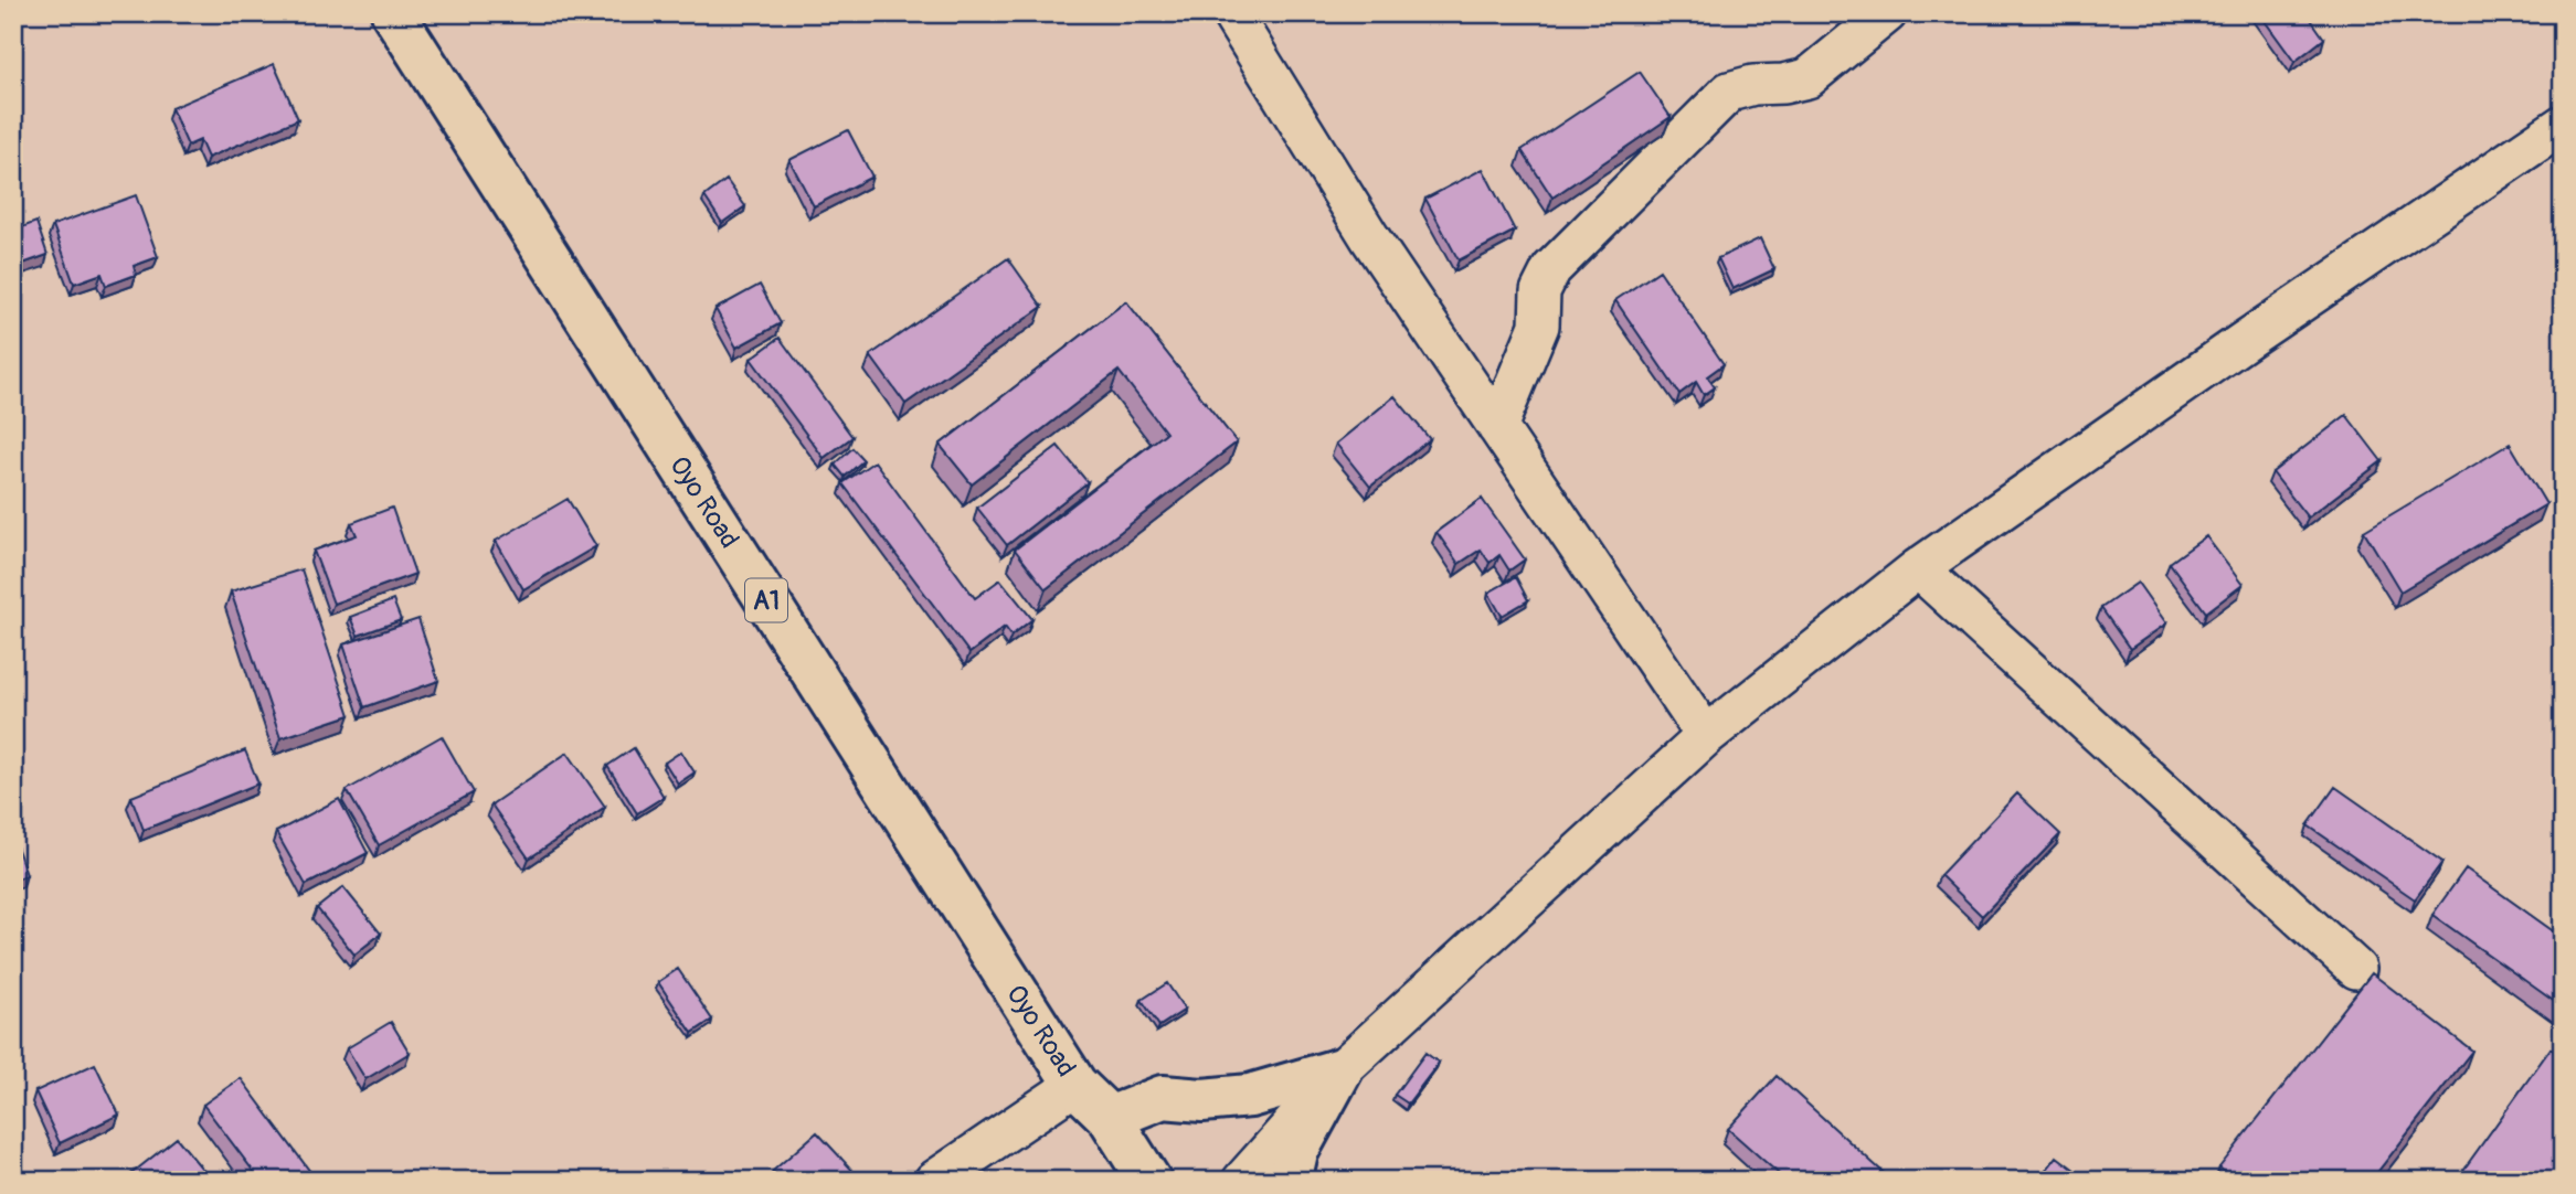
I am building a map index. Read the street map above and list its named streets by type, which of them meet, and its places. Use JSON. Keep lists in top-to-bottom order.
{
  "streets": {
    "highway": ["Oyo Road", "A1"]
  }
}
